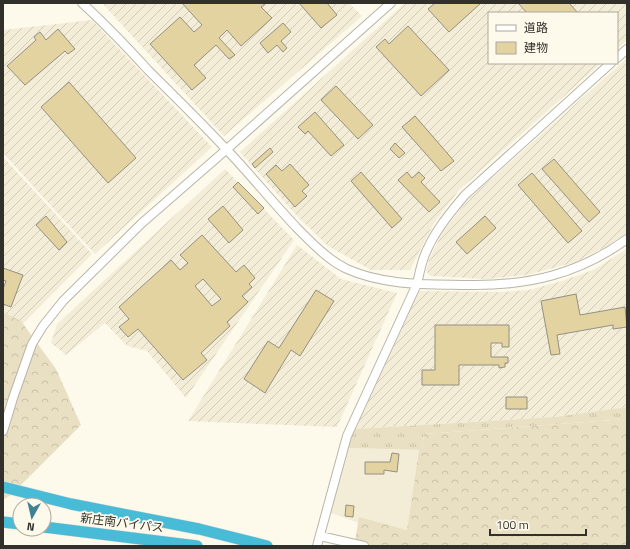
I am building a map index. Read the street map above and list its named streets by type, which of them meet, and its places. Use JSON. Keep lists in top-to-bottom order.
{
  "streets": {
    "highway": ["新庄南バイパス"]
  },
  "legend": ["道路", "建物"],
  "scale_bar": "100 m",
  "north": "bottom"
}
